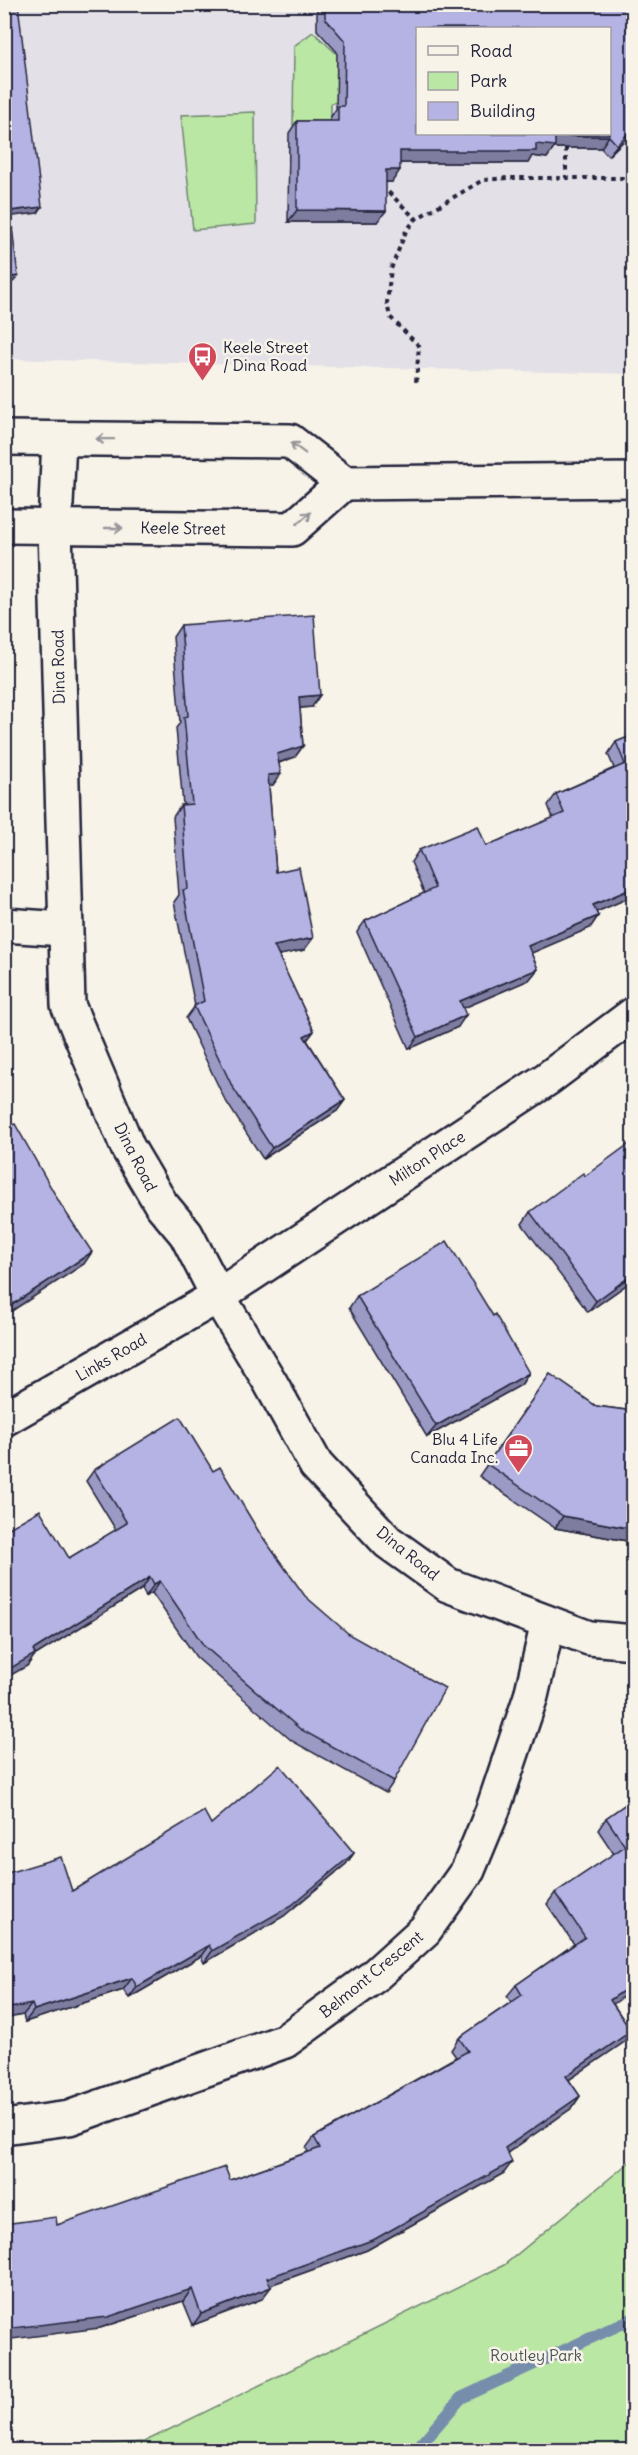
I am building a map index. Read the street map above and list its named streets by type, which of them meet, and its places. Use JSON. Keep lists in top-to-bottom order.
{
  "streets": {
    "street": [
      "Keele Street",
      "Dina Road",
      "Milton Place",
      "Links Road",
      "Belmont Crescent"
    ]
  },
  "crossings": [
    ["Keele Street", "Dina Road"],
    ["Dina Road", "Milton Place"],
    ["Dina Road", "Links Road"],
    ["Dina Road", "Belmont Crescent"],
    ["Milton Place", "Links Road"]
  ],
  "parks": ["Routley Park"],
  "places": {
    "bus stop": ["Keele Street / Dina Road"],
    "office": ["Blu 4 Life Canada Inc."]
  },
  "legend": ["Road", "Park", "Building"]
}
